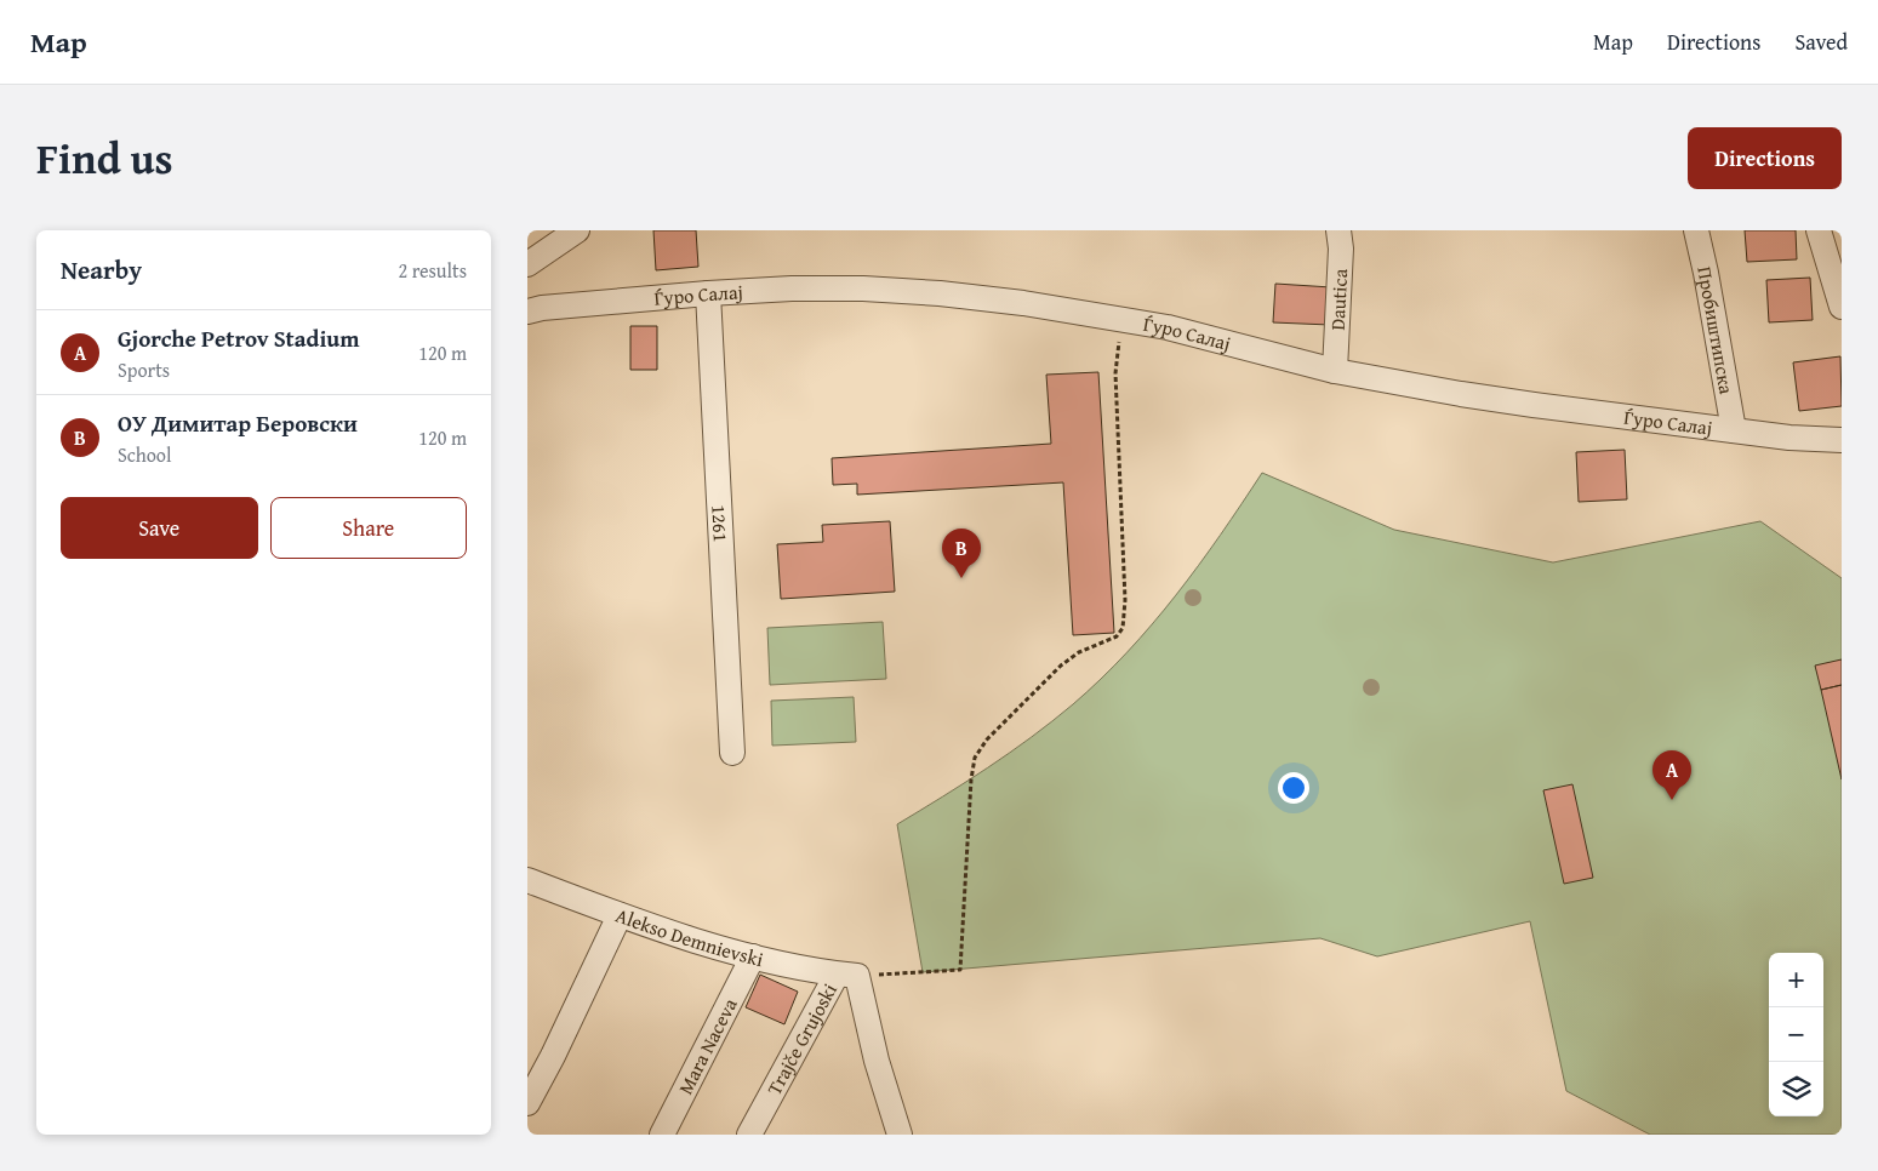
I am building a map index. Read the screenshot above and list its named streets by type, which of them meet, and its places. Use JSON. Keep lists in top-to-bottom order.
{
  "streets": {
    "street": [
      "Ѓуро Салај",
      "Dautica",
      "Пробиштипска",
      "1261",
      "Alekso Demnievski",
      "Trajče Grujoski",
      "Mara Naceva"
    ]
  },
  "crossings": [
    ["Ѓуро Салај", "Dautica"],
    ["Ѓуро Салај", "Пробиштипска"],
    ["Ѓуро Салај", "1261"],
    ["Alekso Demnievski", "Trajče Grujoski"],
    ["Alekso Demnievski", "Mara Naceva"]
  ],
  "page": {
    "header": "Map",
    "nav": ["Map", "Directions", "Saved"],
    "title": "Find us",
    "buttons": [
      "Directions",
      ["Save", "Share"]
    ],
    "heading": ["Nearby", "2 results"],
    "list": [
      {
        "mark": "A",
        "name": "Gjorche Petrov Stadium",
        "note": "Sports",
        "value": "120 m"
      },
      {
        "mark": "B",
        "name": "ОУ Димитар Беровски",
        "note": "School",
        "value": "120 m"
      }
    ],
    "pins": ["B", "A"],
    "map_buttons": ["+", "−"]
  }
}
